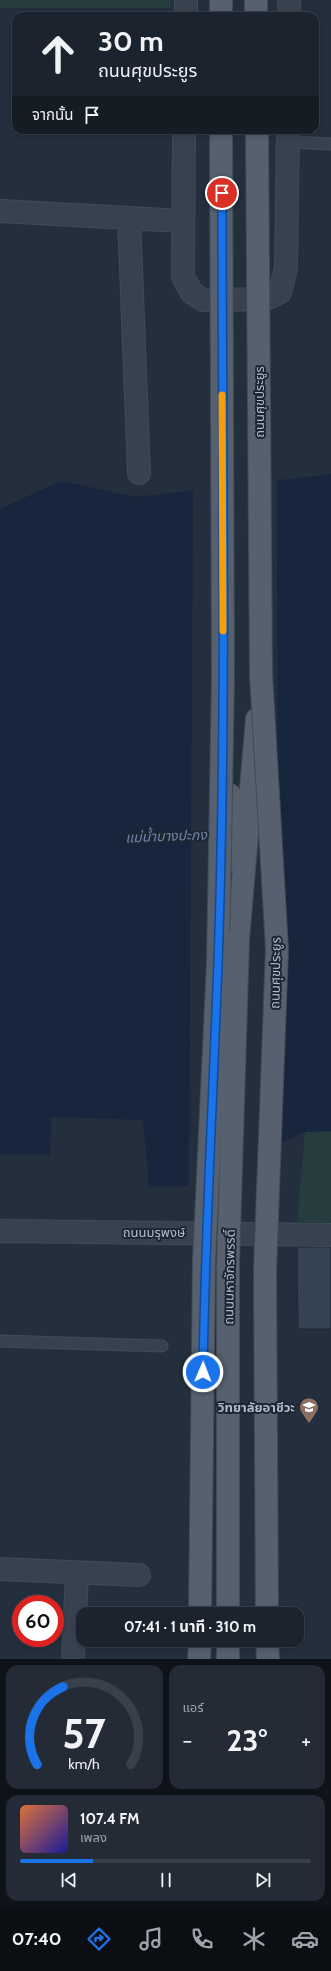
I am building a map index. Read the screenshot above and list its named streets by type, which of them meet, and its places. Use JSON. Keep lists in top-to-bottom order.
{
  "streets": {
    "main road": ["ถนนศุขประยูร", "ถนนมหาจักรพรรดิ์"],
    "street": ["ถนนมรุพงษ์"]
  },
  "crossings": [
    ["ถนนศุขประยูร", "ถนนมหาจักรพรรดิ์"]
  ],
  "water": ["แม่น้ำบางปะกง"],
  "places": {
    "school or university": ["วิทยาลัยอาชีวะ"]
  },
  "page": {
    "turn": ["30 m", "ถนนศุขประยูร"],
    "then": "จากนั้น",
    "limit": "60",
    "trip": "07:41 · 1 นาที · 310 m",
    "tile": "แอร์",
    "heat": ["−", "23°", "+"],
    "song": ["107.4 FM", "เพลง"],
    "tabs": "07:40",
    "gauge": ["57", "km/h"]
  }
}
